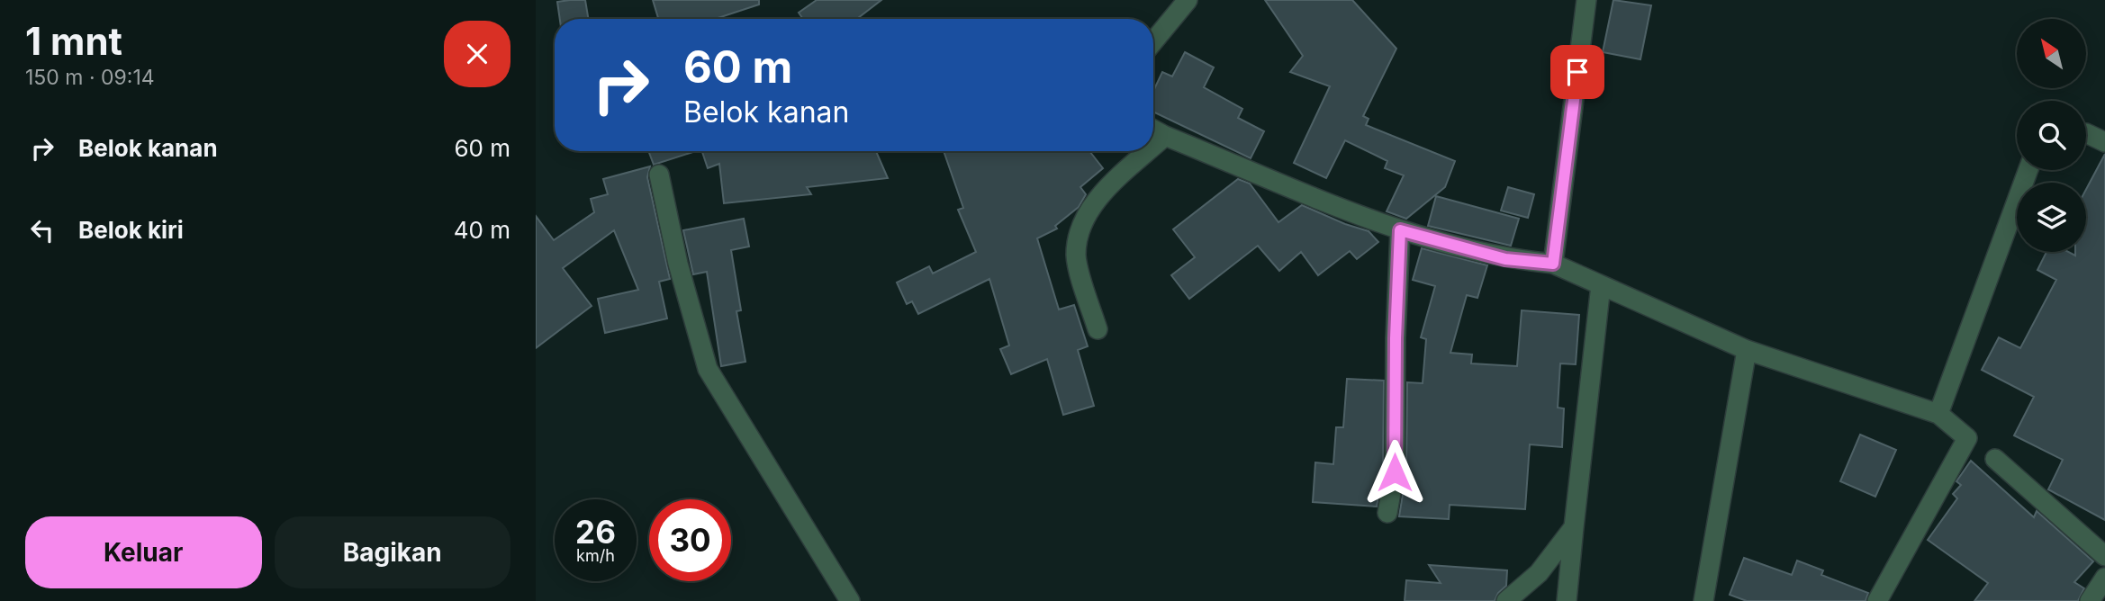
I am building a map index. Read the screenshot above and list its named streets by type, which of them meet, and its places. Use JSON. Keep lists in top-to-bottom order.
{
  "north": "top left",
  "page": {
    "heading": ["1 mnt", "150 m · 09:14"],
    "turn": ["60 m", "Belok kanan"],
    "list": [
      {
        "name": "Belok kanan",
        "value": "60 m"
      },
      {
        "name": "Belok kiri",
        "value": "40 m"
      }
    ],
    "speed": "26 km/h",
    "limit": "30",
    "buttons": ["Keluar", "Bagikan"]
  }
}
